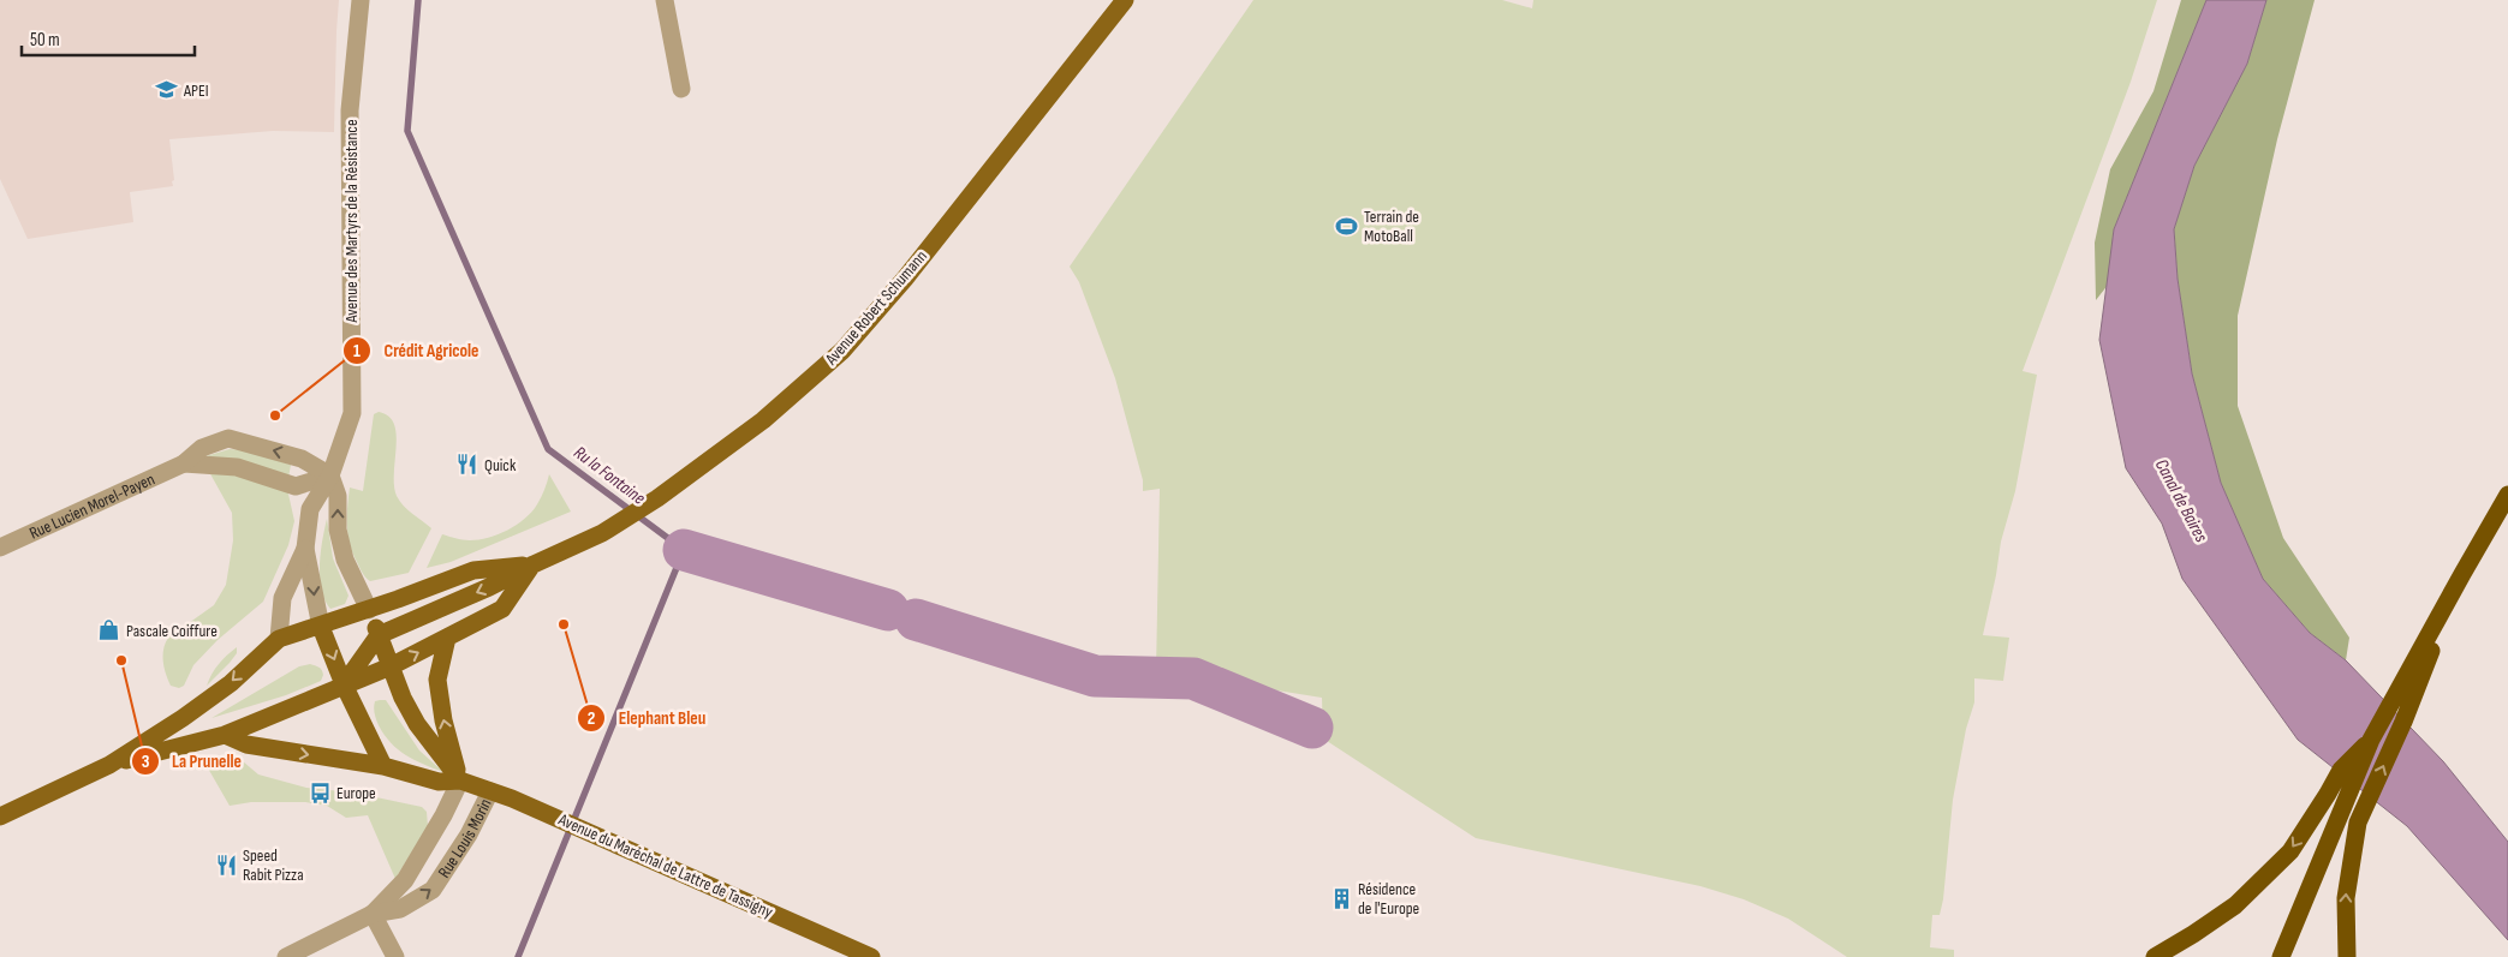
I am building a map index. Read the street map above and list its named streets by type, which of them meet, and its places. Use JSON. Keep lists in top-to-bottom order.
{
  "streets": {
    "main road": ["Avenue Robert Schumann", "Avenue du Maréchal de Lattre de Tassigny"],
    "street": ["Avenue des Martyrs de la Résistance", "Rue Lucien Morel-Payen", "Rue Louis Morin"]
  },
  "crossings": [
    ["Avenue des Martyrs de la Résistance", "Rue Lucien Morel-Payen"],
    ["Rue Louis Morin", "Avenue du Maréchal de Lattre de Tassigny"]
  ],
  "water": ["Ru la Fontaine", "Canal de Baires"],
  "places": {
    "school or university": ["APEI"],
    "sports": ["Terrain de MotoBall"],
    "other": ["Crédit Agricole", "Elephant Bleu", "La Prunelle"],
    "restaurant": ["Quick", "Speed Rabit Pizza"],
    "shop": ["Pascale Coiffure"],
    "bus stop": ["Europe"],
    "building": ["Résidence de l'Europe"]
  },
  "scale_bar": "50 m"
}
